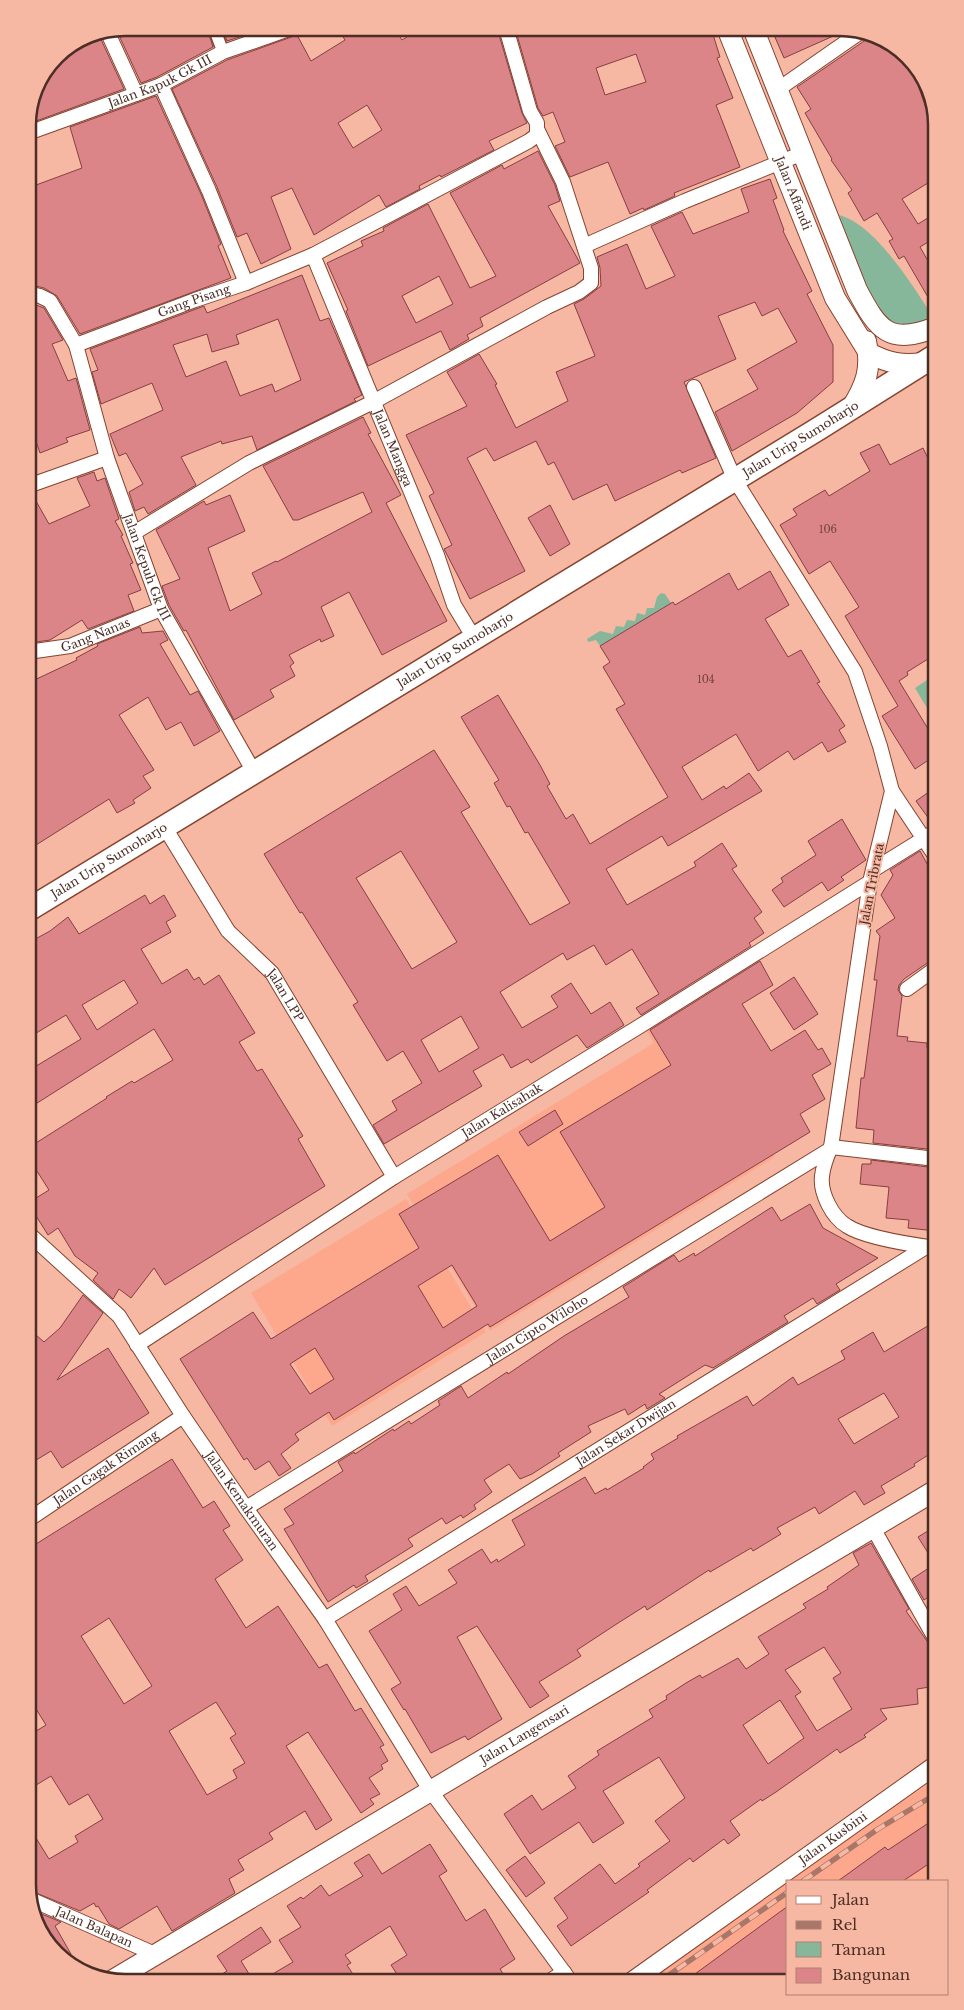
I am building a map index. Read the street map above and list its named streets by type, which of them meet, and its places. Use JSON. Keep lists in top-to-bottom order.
{
  "streets": {
    "main road": ["Jalan Affandi", "Jalan Urip Sumoharjo", "Jalan Langensari"],
    "street": [
      "Jalan Kapuk Gk III",
      "Gang Pisang",
      "Jalan Mangga",
      "Jalan Kepuh Gk III",
      "Gang Nanas",
      "Jalan Tribrata",
      "Jalan LPP",
      "Jalan Kalisahak",
      "Jalan Cipto Wiloho",
      "Jalan Sekar Dwijan",
      "Jalan Gagak Rimang",
      "Jalan Kemakmuran",
      "Jalan Kusbini",
      "Jalan Balapan"
    ]
  },
  "crossings": [
    ["Gang Pisang", "Jalan Mangga"],
    ["Gang Pisang", "Jalan Kepuh Gk III"],
    ["Jalan Urip Sumoharjo", "Jalan Mangga"],
    ["Jalan Urip Sumoharjo", "Jalan Kepuh Gk III"],
    ["Jalan Urip Sumoharjo", "Jalan Tribrata"],
    ["Jalan Urip Sumoharjo", "Jalan LPP"],
    ["Jalan Kepuh Gk III", "Gang Nanas"],
    ["Jalan Tribrata", "Jalan Kalisahak"],
    ["Jalan Tribrata", "Jalan Cipto Wiloho"],
    ["Jalan LPP", "Jalan Kalisahak"],
    ["Jalan Kalisahak", "Jalan Kemakmuran"],
    ["Jalan Cipto Wiloho", "Jalan Kemakmuran"],
    ["Jalan Sekar Dwijan", "Jalan Kemakmuran"],
    ["Jalan Gagak Rimang", "Jalan Kemakmuran"],
    ["Jalan Kemakmuran", "Jalan Langensari"],
    ["Jalan Langensari", "Jalan Balapan"]
  ],
  "house_numbers": ["106", "104"],
  "legend": [
    "Jalan",
    "Rel",
    "Taman",
    "Bangunan"
  ]
}
